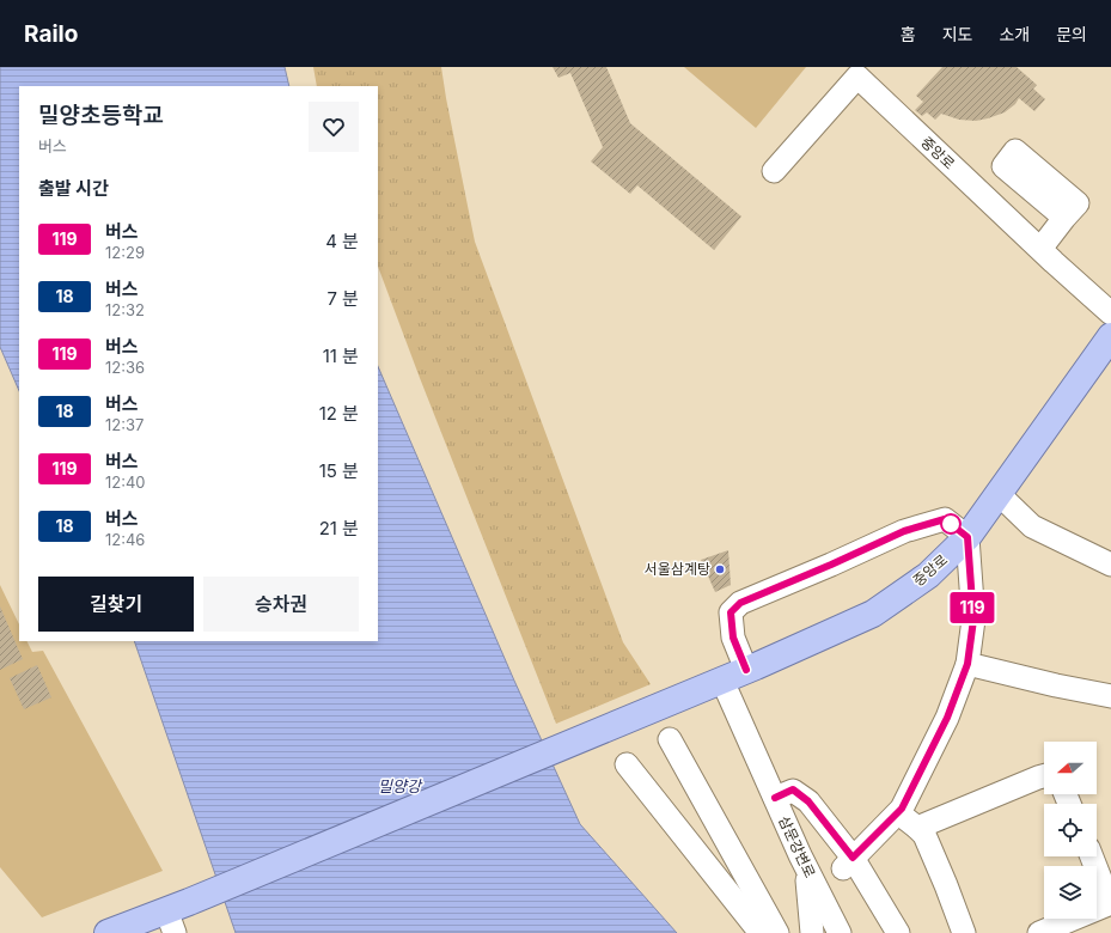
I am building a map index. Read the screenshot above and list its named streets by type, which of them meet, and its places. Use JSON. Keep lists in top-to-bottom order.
{
  "streets": {
    "main road": ["중앙로"],
    "street": ["삼문강변로"]
  },
  "crossings": [
    ["중앙로", "삼문강변로"]
  ],
  "water": ["밀양강"],
  "places": ["서울삼계탕"],
  "lines": ["bus line 119"],
  "north": "left",
  "page": {
    "header": "Railo",
    "nav": [
      "홈",
      "지도",
      "소개",
      "문의"
    ],
    "on_map": "119",
    "heading": [
      ["밀양초등학교", "버스"],
      "출발 시간"
    ],
    "list": [
      {
        "mark": "119",
        "name": "버스",
        "note": "12:29",
        "value": "4 분"
      },
      {
        "mark": "18",
        "name": "버스",
        "note": "12:32",
        "value": "7 분"
      },
      {
        "mark": "119",
        "name": "버스",
        "note": "12:36",
        "value": "11 분"
      },
      {
        "mark": "18",
        "name": "버스",
        "note": "12:37",
        "value": "12 분"
      },
      {
        "mark": "119",
        "name": "버스",
        "note": "12:40",
        "value": "15 분"
      },
      {
        "mark": "18",
        "name": "버스",
        "note": "12:46",
        "value": "21 분"
      }
    ],
    "buttons": ["길찾기", "승차권"]
  }
}
